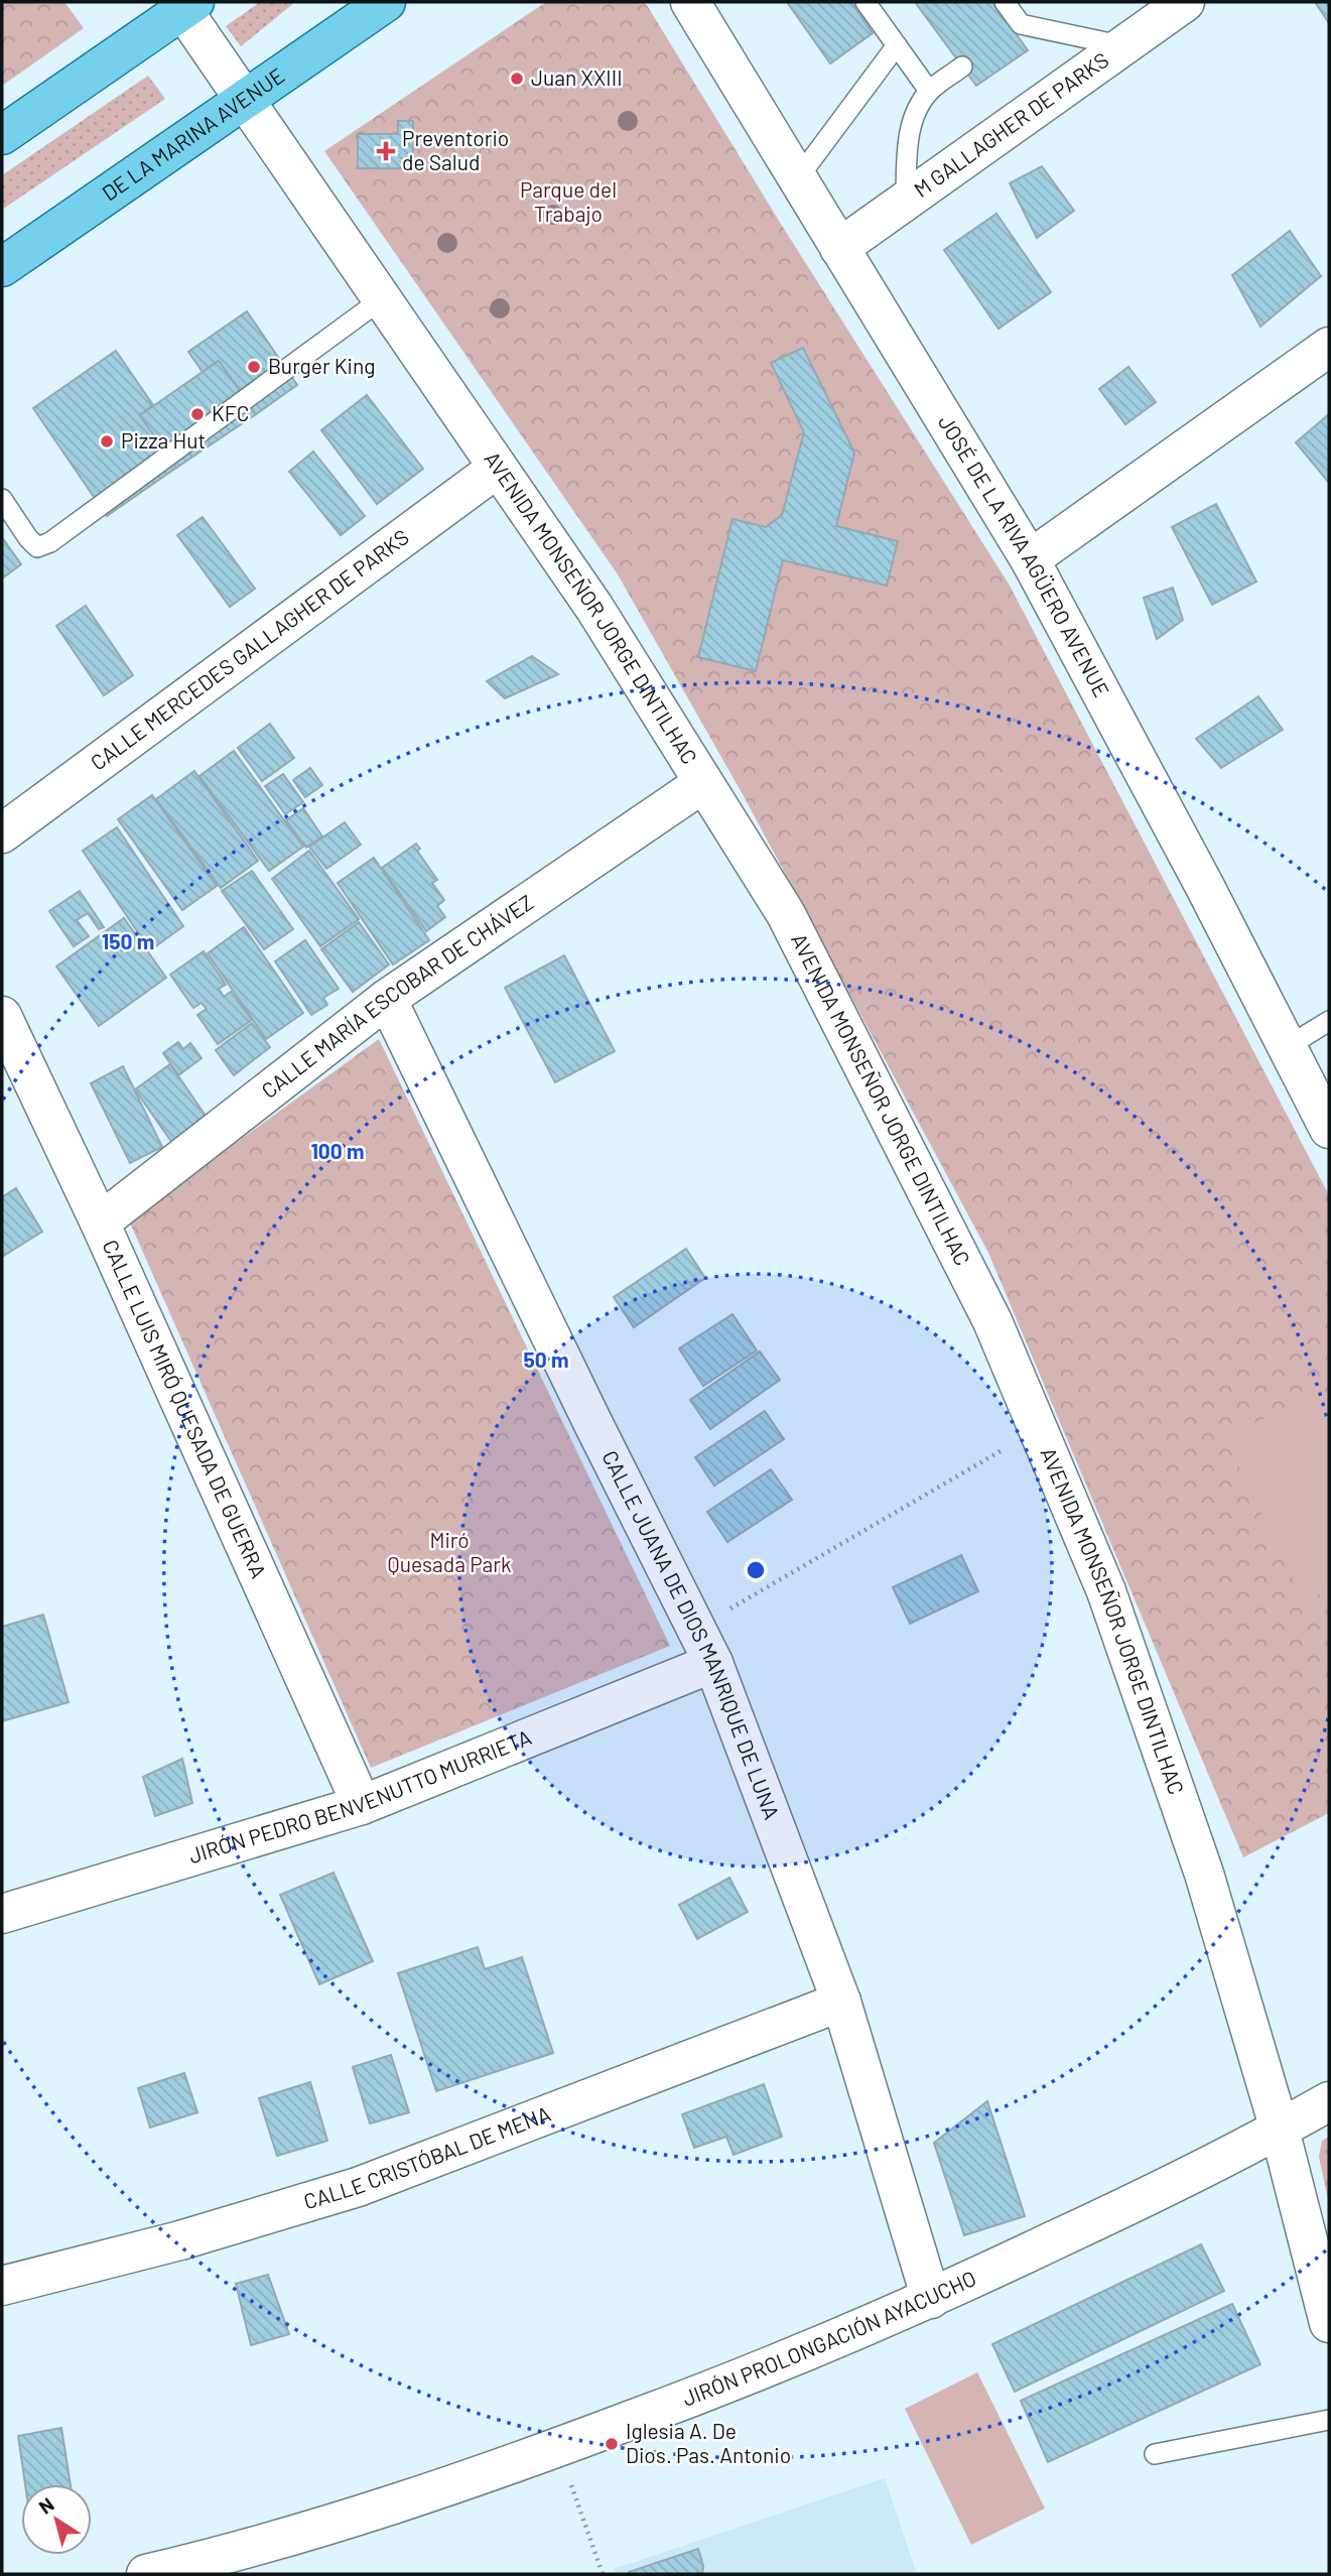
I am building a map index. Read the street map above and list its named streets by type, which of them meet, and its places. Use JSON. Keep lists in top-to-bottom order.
{
  "streets": {
    "main road": ["DE LA MARINA AVENUE"],
    "street": [
      "M GALLAGHER DE PARKS",
      "JOSÉ DE LA RIVA AGÜERO AVENUE",
      "AVENIDA MONSEÑOR JORGE DINTILHAC",
      "CALLE MERCEDES GALLAGHER DE PARKS",
      "CALLE MARÍA ESCOBAR DE CHÁVEZ",
      "CALLE LUIS MIRÓ QUESADA DE GUERRA",
      "CALLE JUANA DE DIOS MANRIQUE DE LUNA",
      "JIRÓN PEDRO BENVENUTTO MURRIETA",
      "CALLE CRISTÓBAL DE MENA",
      "JIRÓN PROLONGACIÓN AYACUCHO"
    ]
  },
  "crossings": [
    ["M GALLAGHER DE PARKS", "JOSÉ DE LA RIVA AGÜERO AVENUE"],
    ["DE LA MARINA AVENUE", "AVENIDA MONSEÑOR JORGE DINTILHAC"],
    ["AVENIDA MONSEÑOR JORGE DINTILHAC", "CALLE MERCEDES GALLAGHER DE PARKS"],
    ["AVENIDA MONSEÑOR JORGE DINTILHAC", "CALLE MARÍA ESCOBAR DE CHÁVEZ"],
    ["AVENIDA MONSEÑOR JORGE DINTILHAC", "JIRÓN PROLONGACIÓN AYACUCHO"],
    ["CALLE MARÍA ESCOBAR DE CHÁVEZ", "CALLE LUIS MIRÓ QUESADA DE GUERRA"],
    ["CALLE MARÍA ESCOBAR DE CHÁVEZ", "CALLE JUANA DE DIOS MANRIQUE DE LUNA"],
    ["CALLE LUIS MIRÓ QUESADA DE GUERRA", "JIRÓN PEDRO BENVENUTTO MURRIETA"],
    ["CALLE JUANA DE DIOS MANRIQUE DE LUNA", "JIRÓN PEDRO BENVENUTTO MURRIETA"],
    ["CALLE JUANA DE DIOS MANRIQUE DE LUNA", "CALLE CRISTÓBAL DE MENA"],
    ["CALLE JUANA DE DIOS MANRIQUE DE LUNA", "JIRÓN PROLONGACIÓN AYACUCHO"]
  ],
  "parks": ["Parque del Trabajo", "Miró Quesada Park"],
  "places": {
    "other": [
      "Juan XXIII",
      "Burger King",
      "KFC",
      "Pizza Hut",
      "Iglesia A. De Dios. Pas. Antonio"
    ],
    "health": ["Preventorio de Salud"]
  },
  "north": "top left",
  "rings": ["150 m", "100 m", "50 m"]
}
